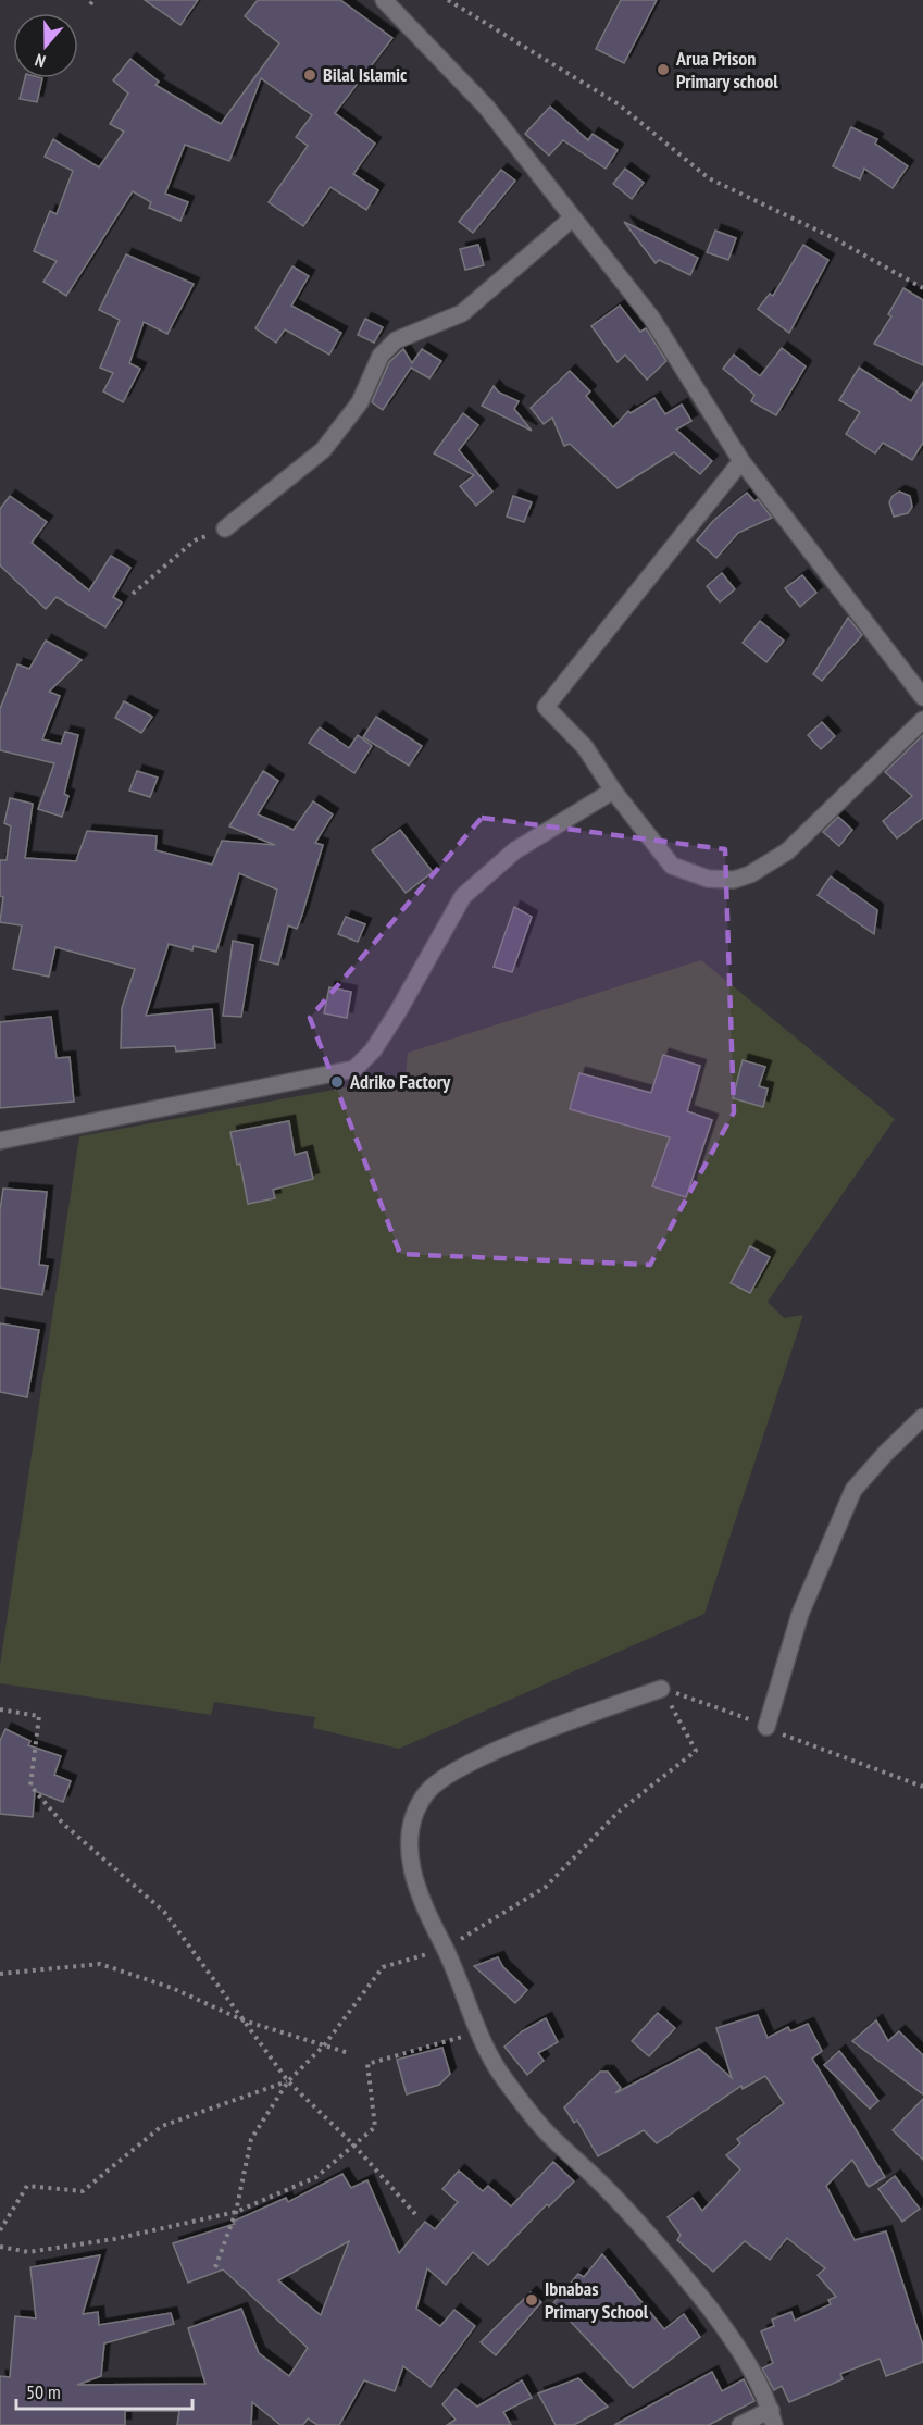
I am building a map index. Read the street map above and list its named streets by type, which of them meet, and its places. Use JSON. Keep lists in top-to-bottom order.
{
  "places": [
    "Arua Prison Primary school",
    "Bilal Islamic",
    "Adriko Factory",
    "Ibnabas Primary School"
  ],
  "scale_bar": "50 m",
  "north": "bottom"
}
